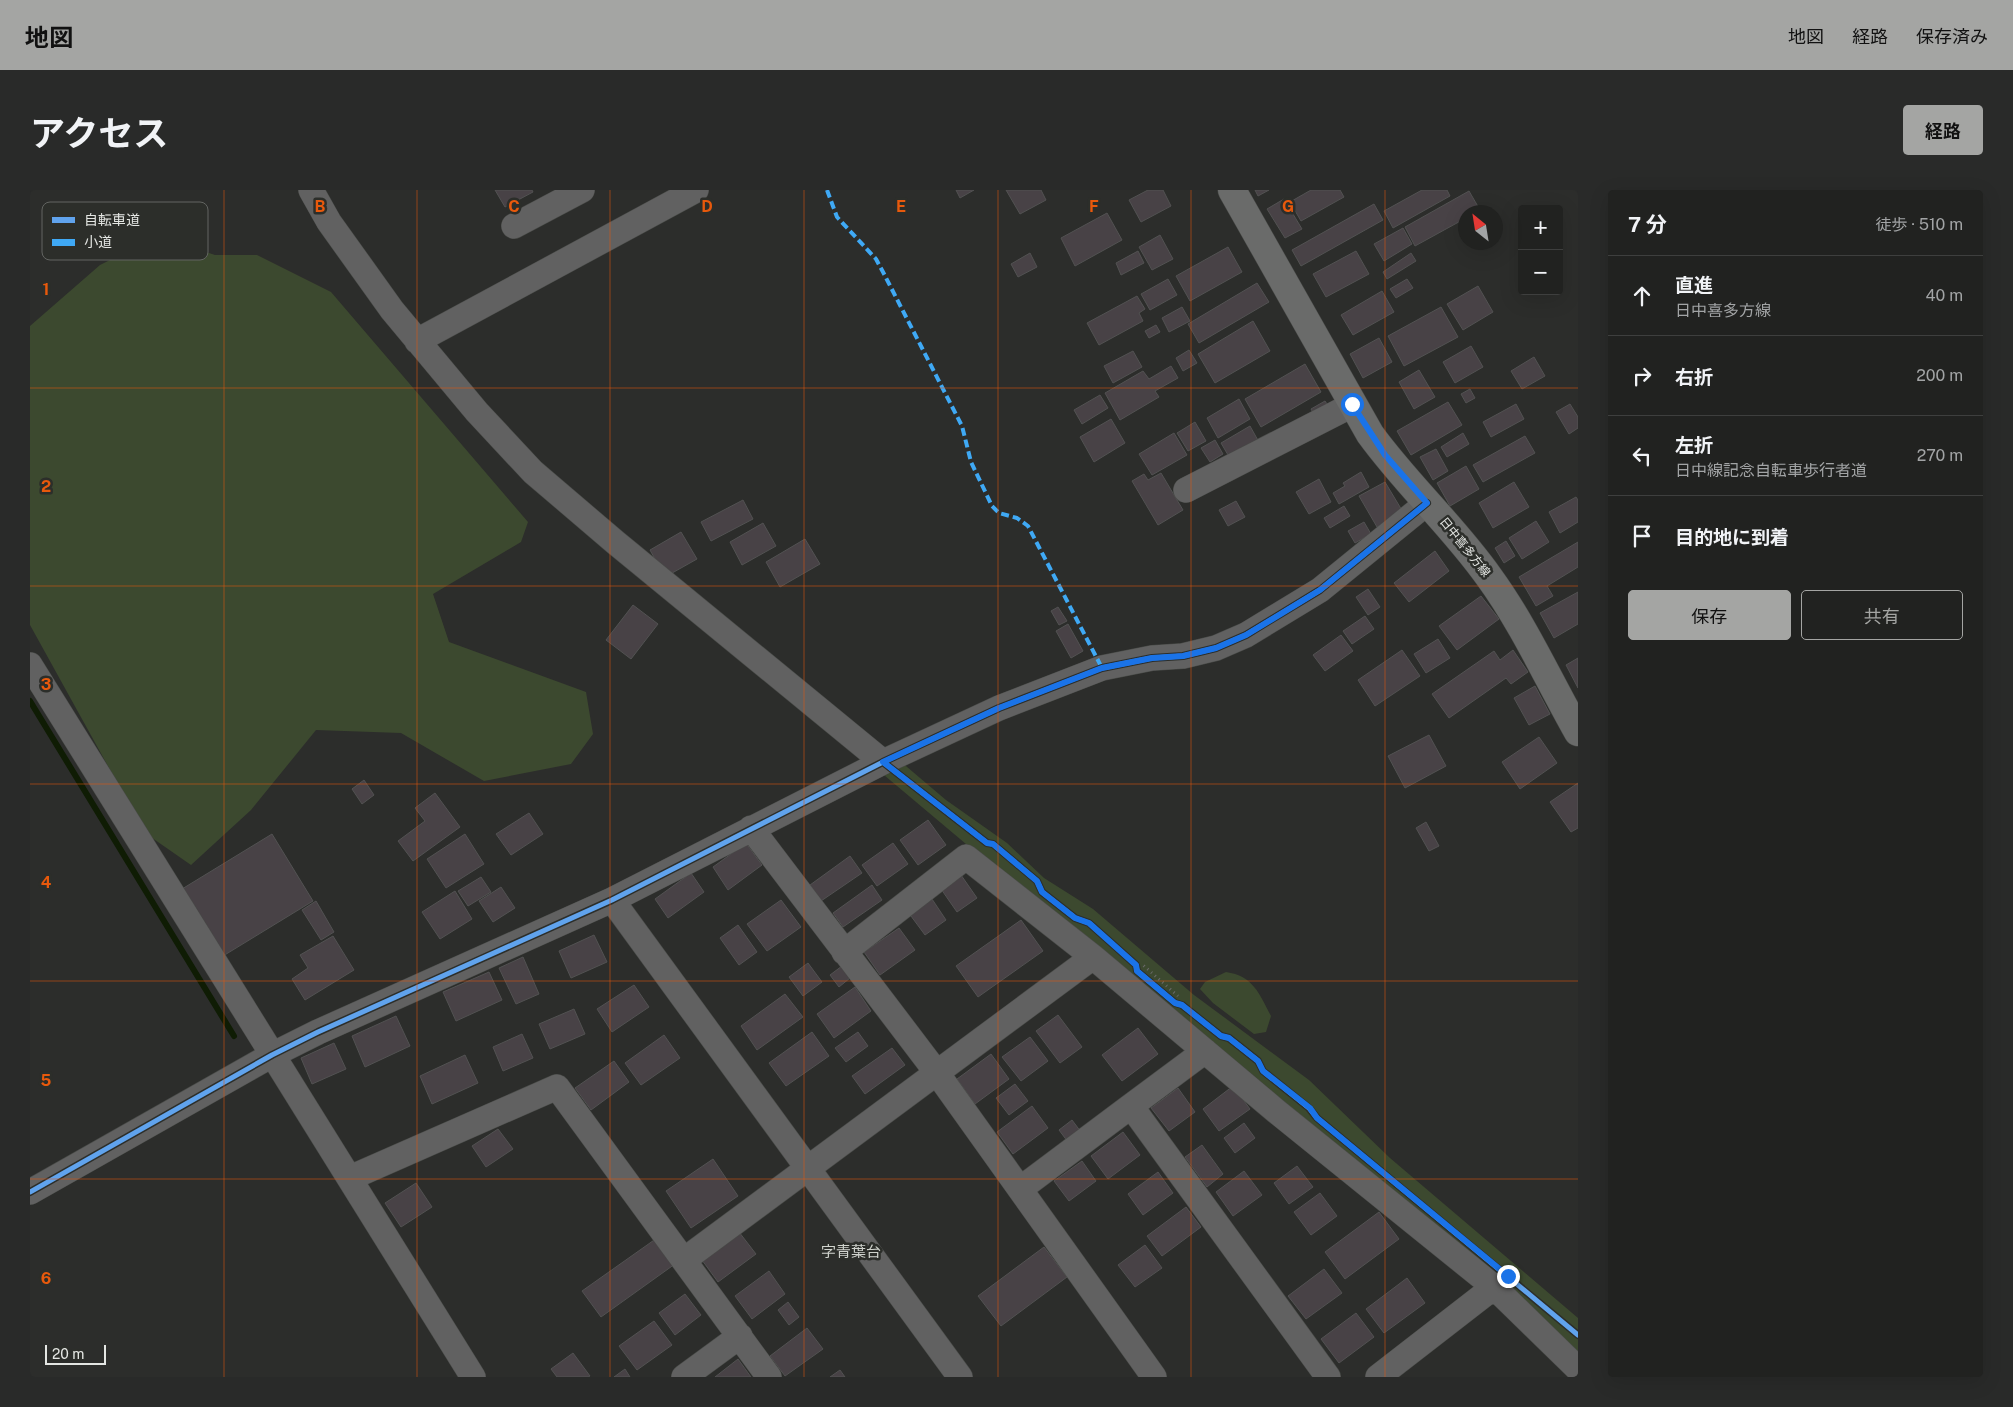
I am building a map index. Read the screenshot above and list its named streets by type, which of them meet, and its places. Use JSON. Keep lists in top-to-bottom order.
{
  "streets": {
    "main road": ["日中喜多方線"]
  },
  "districts": ["字青葉台"],
  "legend": ["自転車道", "小道"],
  "scale_bar": "20 m",
  "north": "top left",
  "page": {
    "header": "地図",
    "nav": ["地図", "経路", "保存済み"],
    "title": "アクセス",
    "buttons": [
      "経路",
      ["保存", "共有"]
    ],
    "heading": ["7 分", "徒歩 · 510 m"],
    "map_buttons": ["+", "−"],
    "list": [
      ["直進", "日中喜多方線", "40 m"],
      ["右折", "200 m"],
      ["左折", "日中線記念自転車歩行者道", "270 m"],
      "目的地に到着"
    ],
    "scale": "20 m"
  },
  "grid": {
    "columns": [
      "B",
      "C",
      "D",
      "E",
      "F",
      "G"
    ],
    "rows": [
      "1",
      "2",
      "3",
      "4",
      "5",
      "6"
    ]
  }
}
